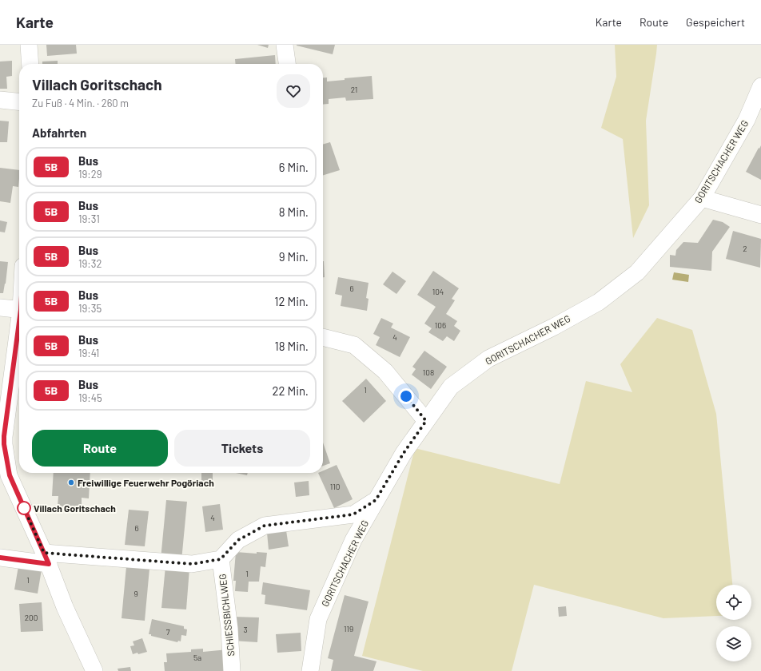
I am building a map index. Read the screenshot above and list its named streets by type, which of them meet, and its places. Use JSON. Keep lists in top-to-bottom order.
{
  "streets": {
    "street": ["GORITSCHACHER WEG", "SCHIESSBICHLWEG"]
  },
  "places": ["Freiwillige Feuerwehr Pogöriach", "Villach Goritschach"],
  "lines": ["bus line 5B"],
  "house_numbers": [
    "21",
    "2",
    "6",
    "104",
    "106",
    "4",
    "108",
    "1",
    "110",
    "4",
    "6",
    "1",
    "1",
    "9",
    "200",
    "119",
    "3",
    "7",
    "5a"
  ],
  "page": {
    "header": "Karte",
    "nav": ["Karte", "Route", "Gespeichert"],
    "heading": [
      ["Villach Goritschach", "Zu Fuß · 4 Min. · 260 m"],
      "Abfahrten"
    ],
    "list": [
      {
        "mark": "5B",
        "name": "Bus",
        "note": "19:29",
        "value": "6 Min."
      },
      {
        "mark": "5B",
        "name": "Bus",
        "note": "19:31",
        "value": "8 Min."
      },
      {
        "mark": "5B",
        "name": "Bus",
        "note": "19:32",
        "value": "9 Min."
      },
      {
        "mark": "5B",
        "name": "Bus",
        "note": "19:35",
        "value": "12 Min."
      },
      {
        "mark": "5B",
        "name": "Bus",
        "note": "19:41",
        "value": "18 Min."
      },
      {
        "mark": "5B",
        "name": "Bus",
        "note": "19:45",
        "value": "22 Min."
      }
    ],
    "buttons": ["Route", "Tickets"]
  }
}
